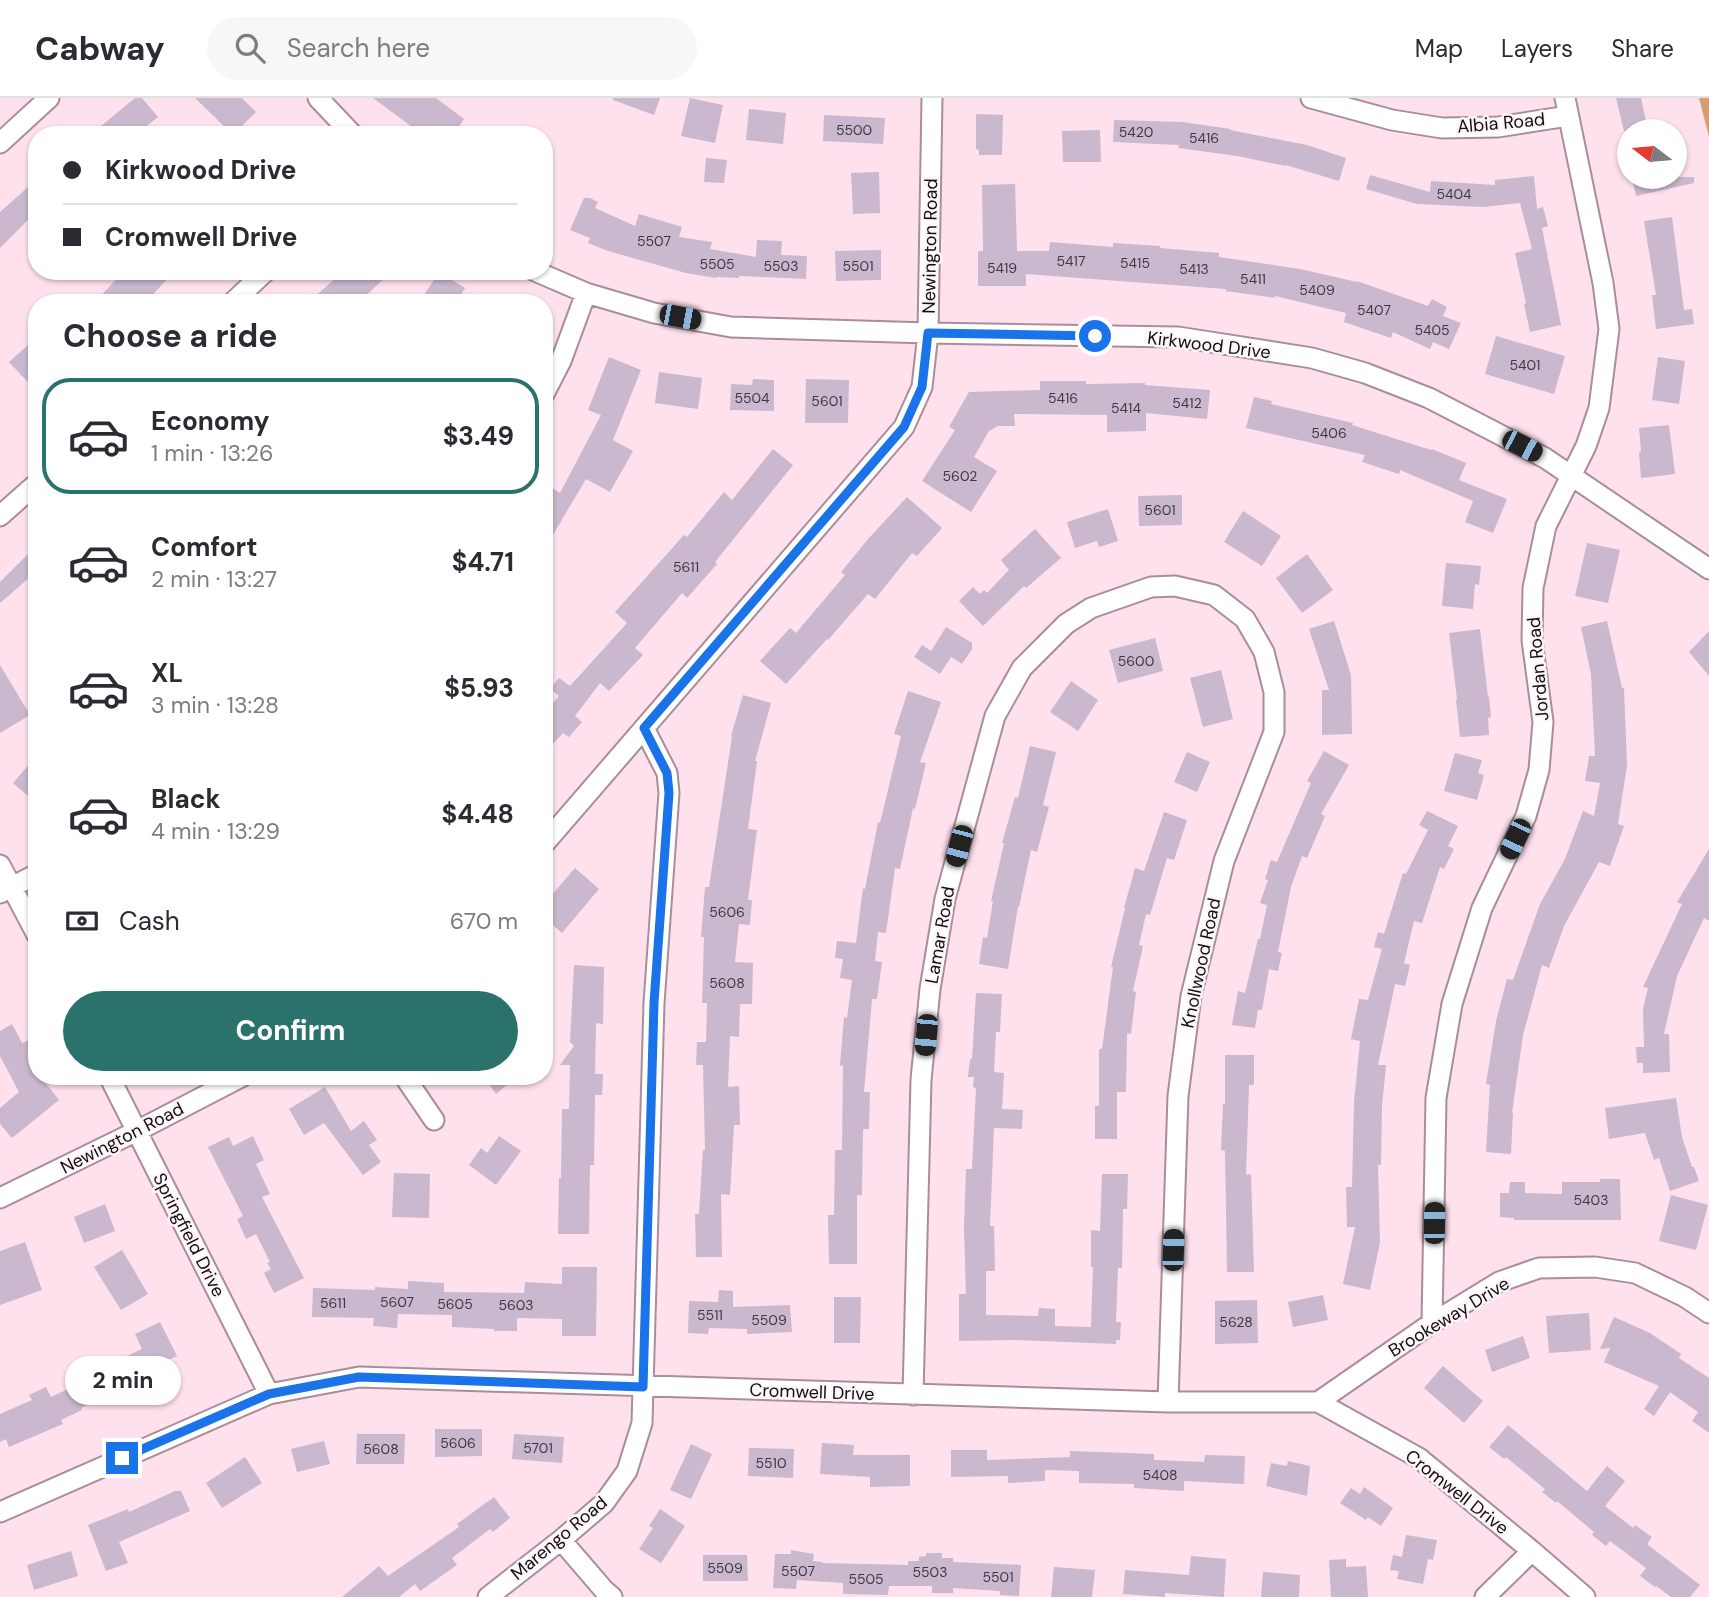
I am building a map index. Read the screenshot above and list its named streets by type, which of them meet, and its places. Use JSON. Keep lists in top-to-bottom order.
{
  "streets": {
    "street": [
      "Albia Road",
      "Newington Road",
      "Kirkwood Drive",
      "Jordan Road",
      "Lamar Road",
      "Knollwood Road",
      "Springfield Drive",
      "Brookeway Drive",
      "Cromwell Drive",
      "Marengo Road"
    ]
  },
  "crossings": [
    ["Albia Road", "Jordan Road"],
    ["Newington Road", "Kirkwood Drive"],
    ["Newington Road", "Springfield Drive"],
    ["Newington Road", "Marengo Road"],
    ["Kirkwood Drive", "Jordan Road"],
    ["Jordan Road", "Brookeway Drive"],
    ["Lamar Road", "Knollwood Road"],
    ["Lamar Road", "Cromwell Drive"],
    ["Knollwood Road", "Cromwell Drive"],
    ["Springfield Drive", "Cromwell Drive"],
    ["Brookeway Drive", "Cromwell Drive"],
    ["Cromwell Drive", "Marengo Road"]
  ],
  "house_numbers": [
    "5500",
    "5420",
    "5416",
    "5404",
    "5507",
    "5417",
    "5415",
    "5505",
    "5503",
    "5501",
    "5419",
    "5413",
    "5411",
    "5409",
    "5407",
    "5405",
    "5401",
    "5504",
    "5416",
    "5601",
    "5412",
    "5414",
    "5406",
    "5602",
    "5601",
    "5611",
    "5600",
    "5606",
    "5608",
    "5403",
    "5607",
    "5611",
    "5605",
    "5603",
    "5511",
    "5509",
    "5628",
    "5606",
    "5701",
    "5608",
    "5510",
    "5408",
    "5509",
    "5507",
    "5503",
    "5501",
    "5505"
  ],
  "north": "left",
  "page": {
    "header": "Cabway",
    "search": "Search here",
    "nav": ["Map", "Layers", "Share"],
    "banner": ["Kirkwood Drive", "Cromwell Drive"],
    "heading": "Choose a ride",
    "list": [
      {
        "name": "Economy",
        "note": "1 min · 13:26",
        "value": "$3.49"
      },
      {
        "name": "Comfort",
        "note": "2 min · 13:27",
        "value": "$4.71"
      },
      {
        "name": "XL",
        "note": "3 min · 13:28",
        "value": "$5.93"
      },
      {
        "name": "Black",
        "note": "4 min · 13:29",
        "value": "$4.48"
      }
    ],
    "pay": ["Cash", "670 m"],
    "buttons": "Confirm",
    "bubble": "2 min"
  }
}
